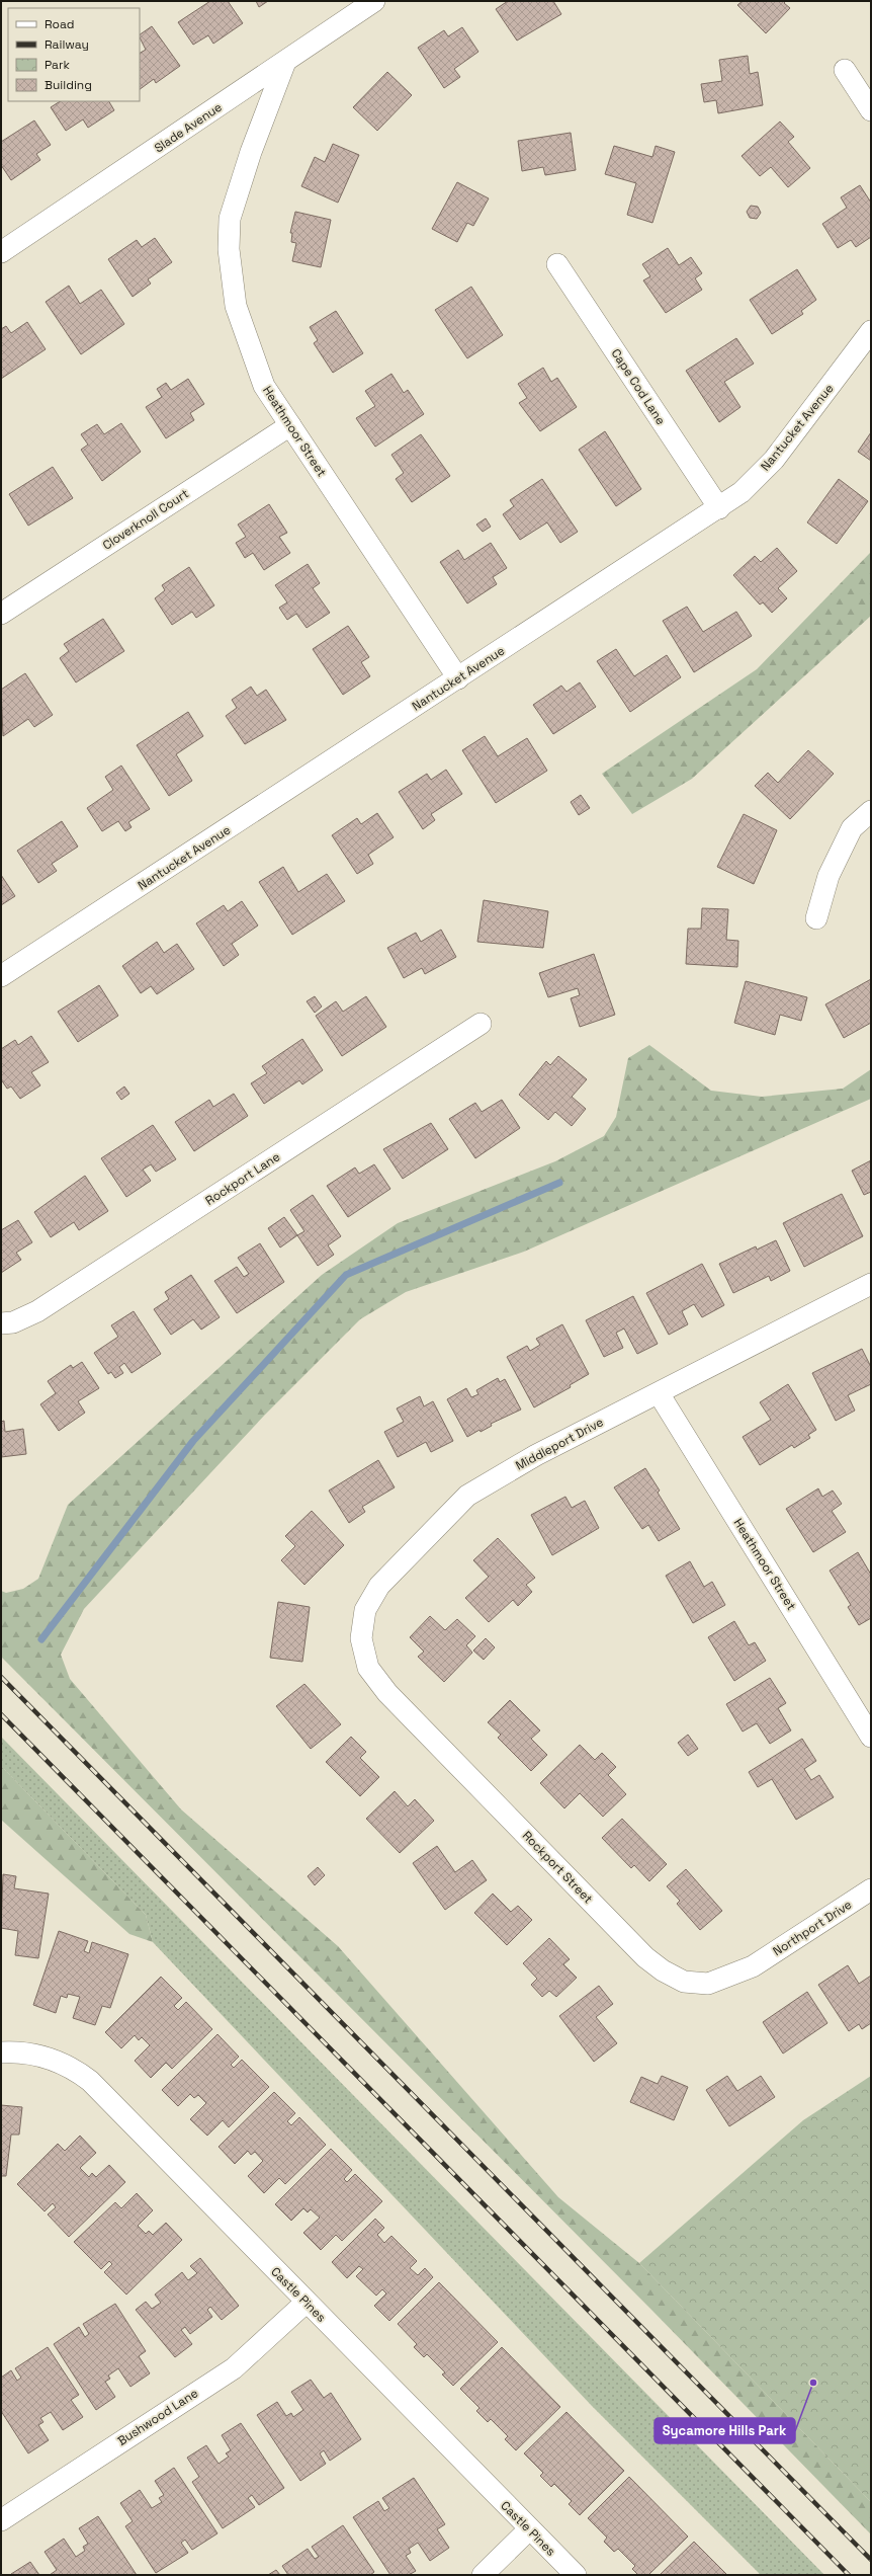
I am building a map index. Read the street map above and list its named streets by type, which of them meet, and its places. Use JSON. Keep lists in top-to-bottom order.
{
  "streets": {
    "street": [
      "Slade Avenue",
      "Cape Cod Lane",
      "Nantucket Avenue",
      "Heathmoor Street",
      "Cloverknoll Court",
      "Rockport Lane",
      "Middleport Drive",
      "Rockport Street",
      "Northport Drive",
      "Castle Pines",
      "Bushwood Lane"
    ]
  },
  "crossings": [
    ["Slade Avenue", "Heathmoor Street"],
    ["Cape Cod Lane", "Nantucket Avenue"],
    ["Nantucket Avenue", "Heathmoor Street"],
    ["Heathmoor Street", "Cloverknoll Court"],
    ["Heathmoor Street", "Middleport Drive"],
    ["Middleport Drive", "Rockport Street"],
    ["Rockport Street", "Northport Drive"],
    ["Castle Pines", "Bushwood Lane"]
  ],
  "places": ["Sycamore Hills Park"],
  "legend": [
    "Road",
    "Railway",
    "Park",
    "Building"
  ]
}
